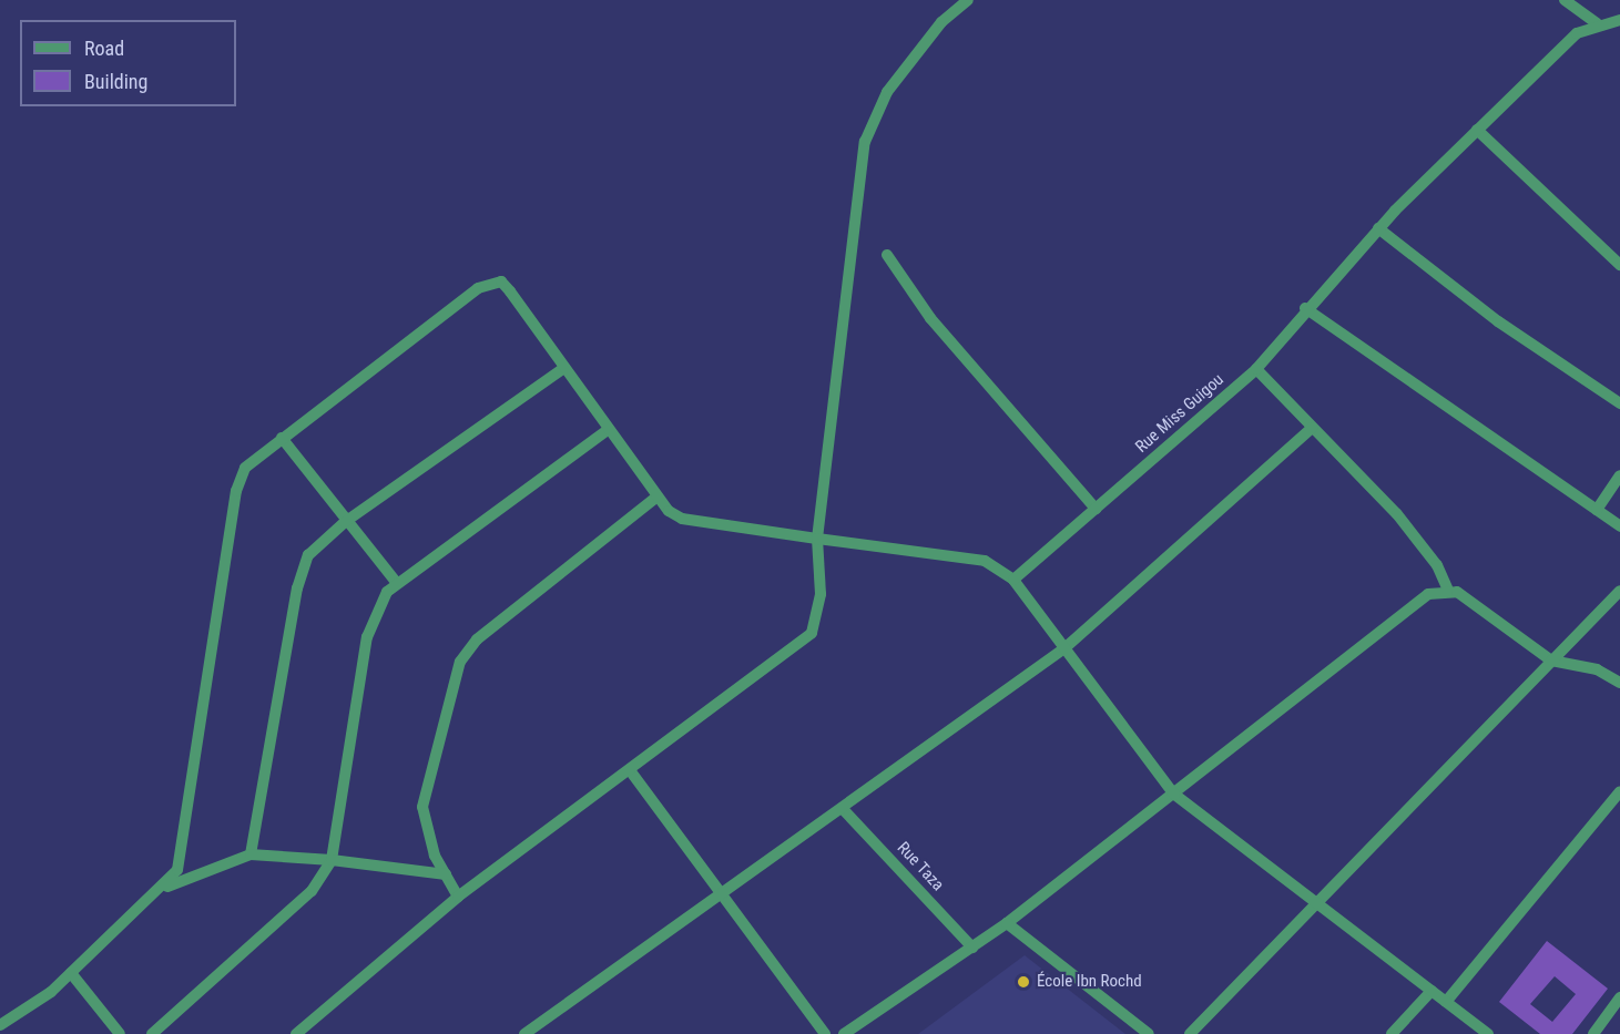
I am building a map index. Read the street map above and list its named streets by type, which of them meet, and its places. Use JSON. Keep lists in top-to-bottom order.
{
  "streets": {
    "street": ["Rue Miss Guigou", "Rue Taza"]
  },
  "places": ["École Ibn Rochd"],
  "legend": ["Road", "Building"]
}
